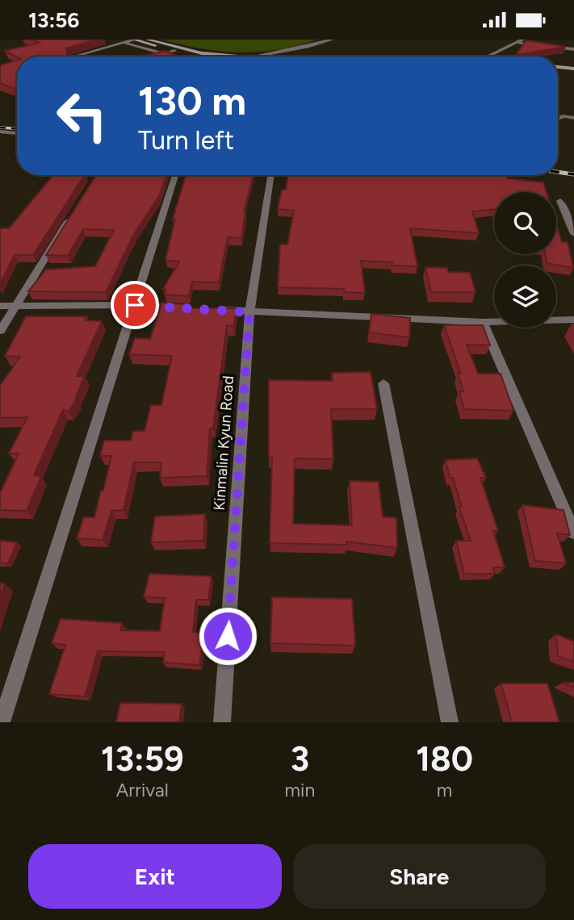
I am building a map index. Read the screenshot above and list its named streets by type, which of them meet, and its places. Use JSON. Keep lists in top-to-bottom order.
{
  "streets": {
    "street": ["Kinmalin Kyun Road"]
  },
  "page": {
    "status": "13:56",
    "turn": ["130 m", "Turn left"],
    "eta": [
      "13:59",
      "Arrival",
      "3",
      "min",
      "180",
      "m"
    ],
    "buttons": ["Exit", "Share"]
  }
}
